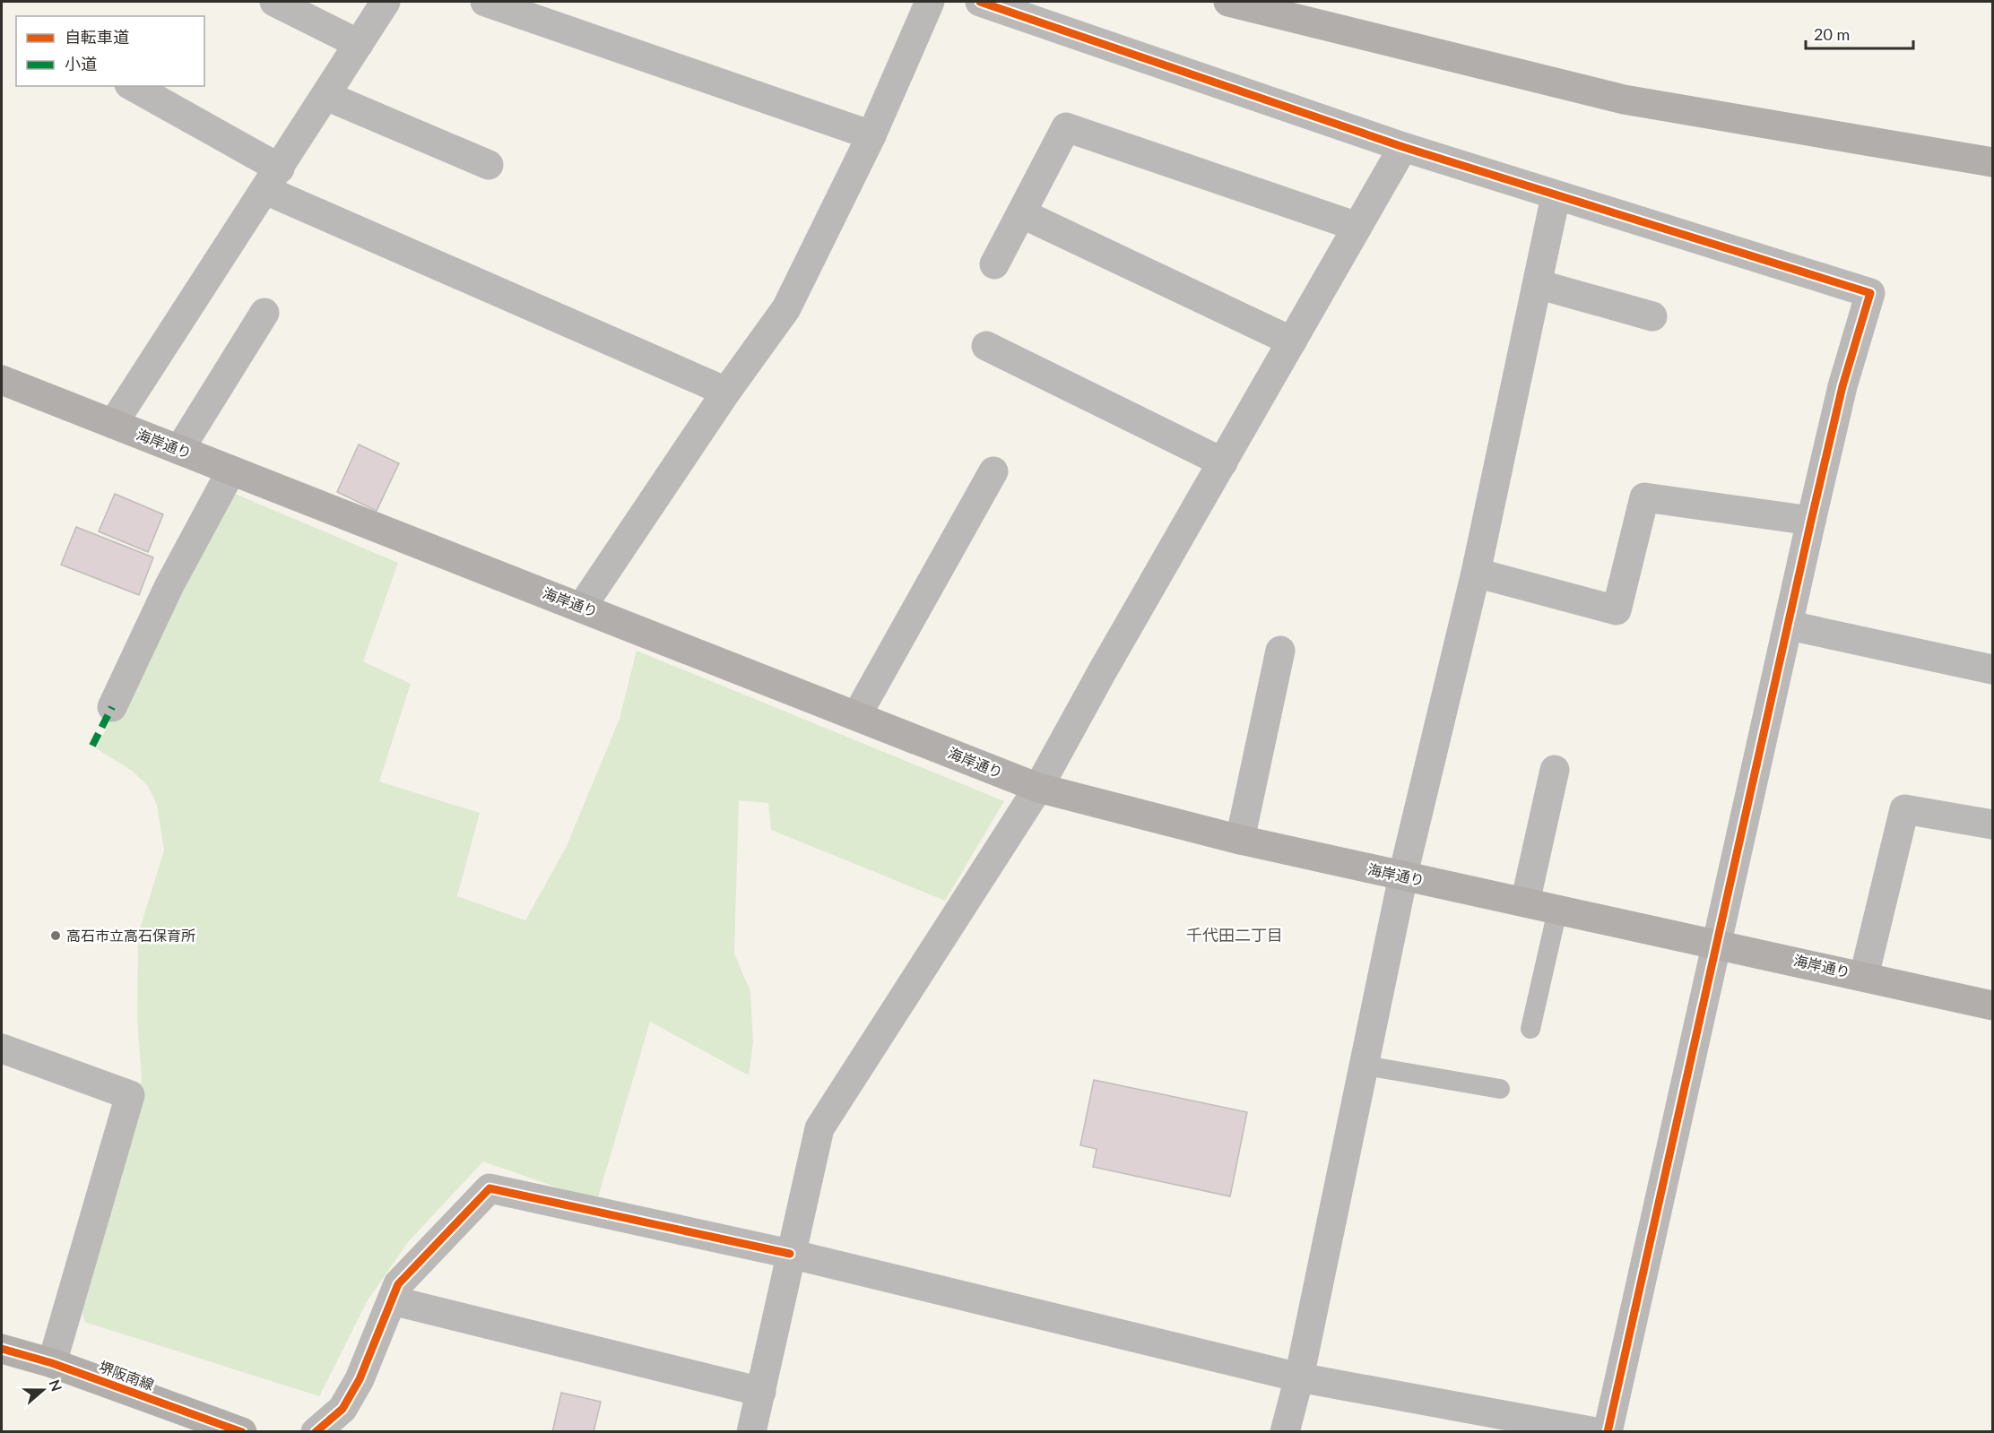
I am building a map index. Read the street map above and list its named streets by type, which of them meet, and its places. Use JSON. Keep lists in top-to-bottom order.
{
  "streets": {
    "street": ["海岸通り", "堺阪南線"]
  },
  "districts": ["千代田二丁目"],
  "places": ["高石市立高石保育所"],
  "legend": ["自転車道", "小道"],
  "scale_bar": "20 m",
  "north": "right"
}
